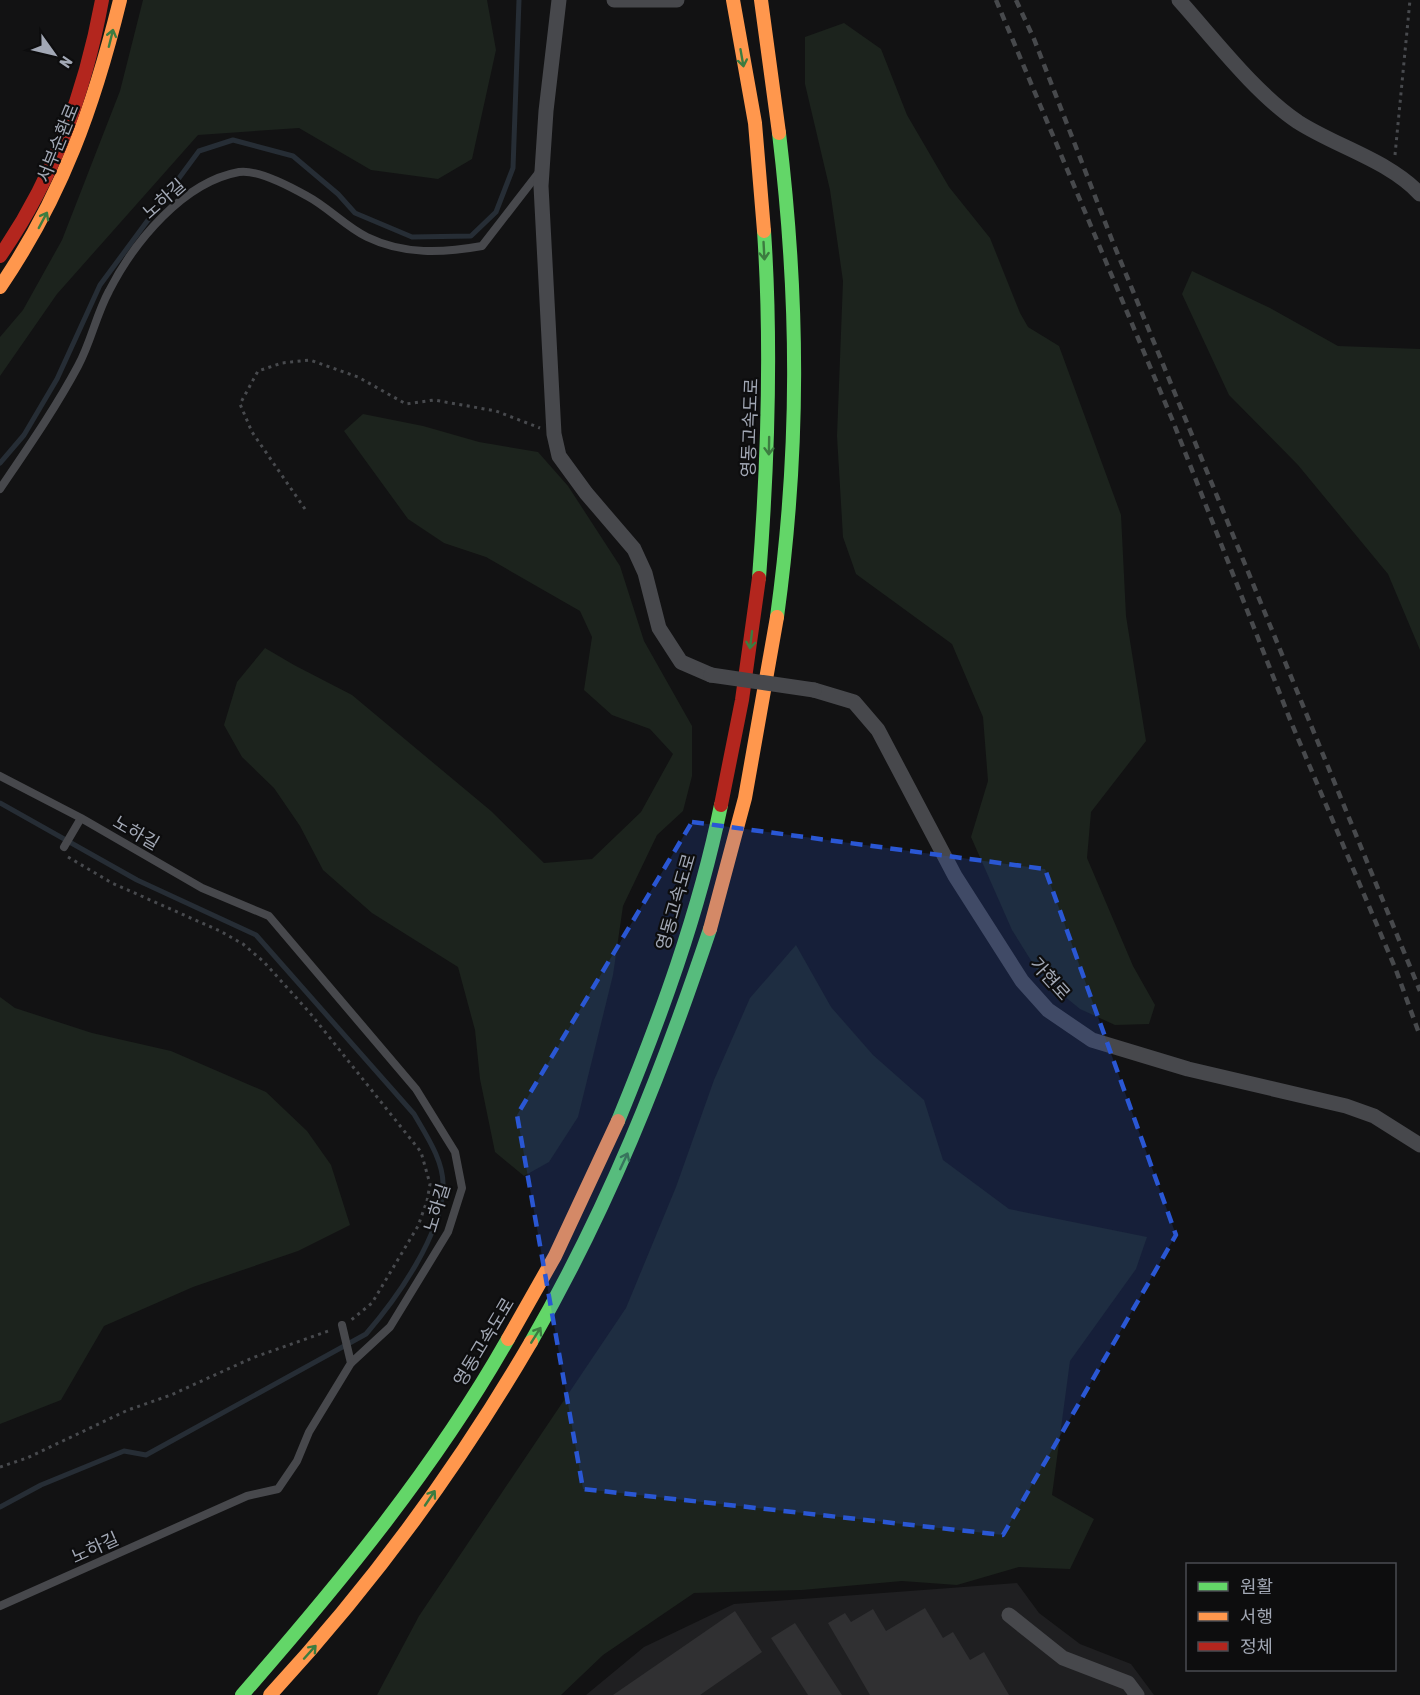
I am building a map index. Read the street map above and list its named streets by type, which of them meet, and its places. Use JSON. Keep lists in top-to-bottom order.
{
  "streets": {
    "main road": ["서부순환로", "영동고속도로"],
    "street": ["가현로"],
    "lane": ["노하길"]
  },
  "crossings": [
    ["노하길", "가현로"]
  ],
  "legend": ["원활", "서행", "정체"],
  "north": "bottom right"
}
